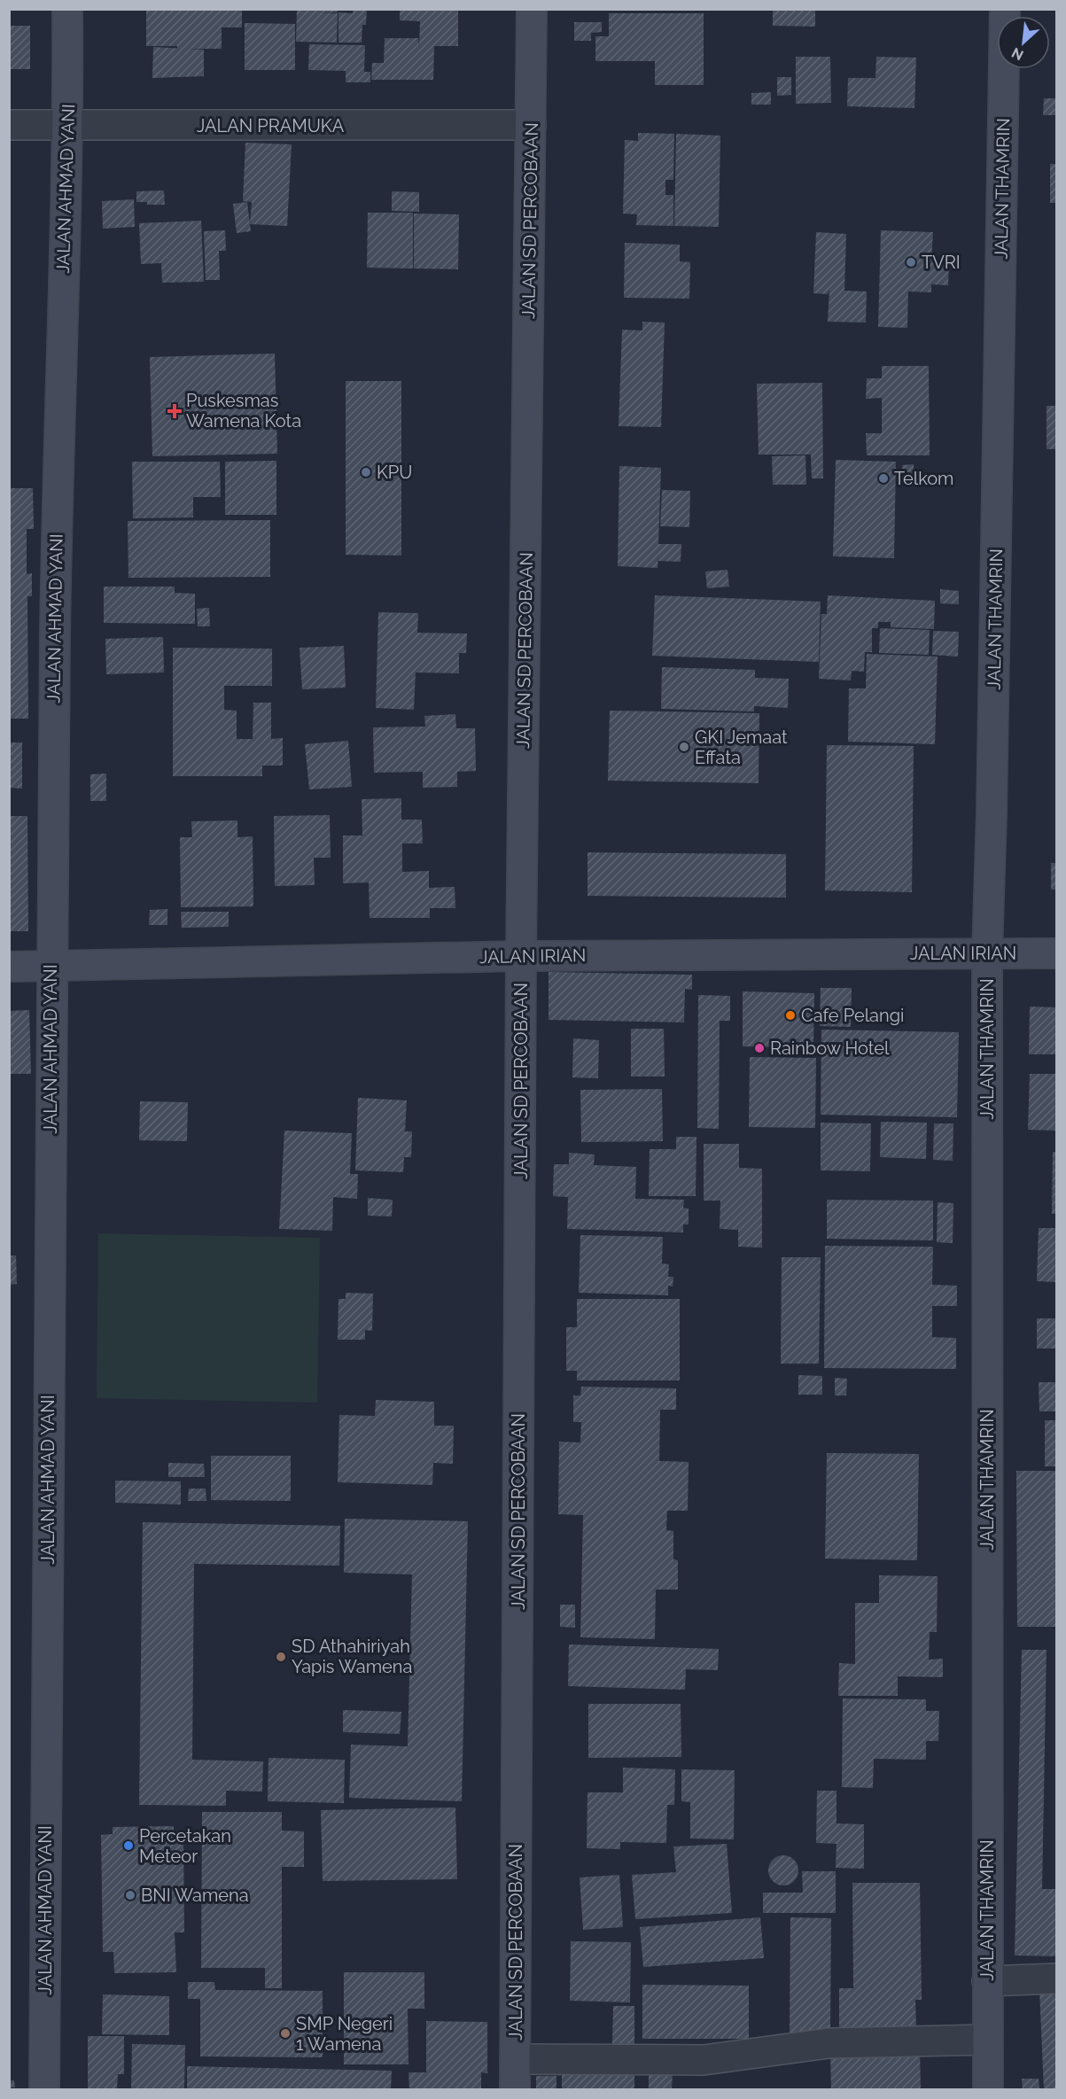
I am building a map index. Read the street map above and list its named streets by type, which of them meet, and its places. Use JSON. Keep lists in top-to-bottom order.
{
  "streets": {
    "street": [
      "JALAN PRAMUKA",
      "JALAN AHMAD YANI",
      "JALAN THAMRIN",
      "JALAN SD PERCOBAAN",
      "JALAN IRIAN"
    ]
  },
  "crossings": [
    ["JALAN PRAMUKA", "JALAN AHMAD YANI"],
    ["JALAN PRAMUKA", "JALAN SD PERCOBAAN"],
    ["JALAN AHMAD YANI", "JALAN IRIAN"],
    ["JALAN THAMRIN", "JALAN IRIAN"],
    ["JALAN SD PERCOBAAN", "JALAN IRIAN"]
  ],
  "places": {
    "other": [
      "TVRI",
      "KPU",
      "Telkom",
      "GKI Jemaat Effata",
      "Cafe Pelangi",
      "Rainbow Hotel",
      "SD Athahiriyah Yapis Wamena",
      "Percetakan Meteor",
      "BNI Wamena",
      "SMP Negeri 1 Wamena"
    ],
    "health": ["Puskesmas Wamena Kota"]
  },
  "north": "bottom left"
}
